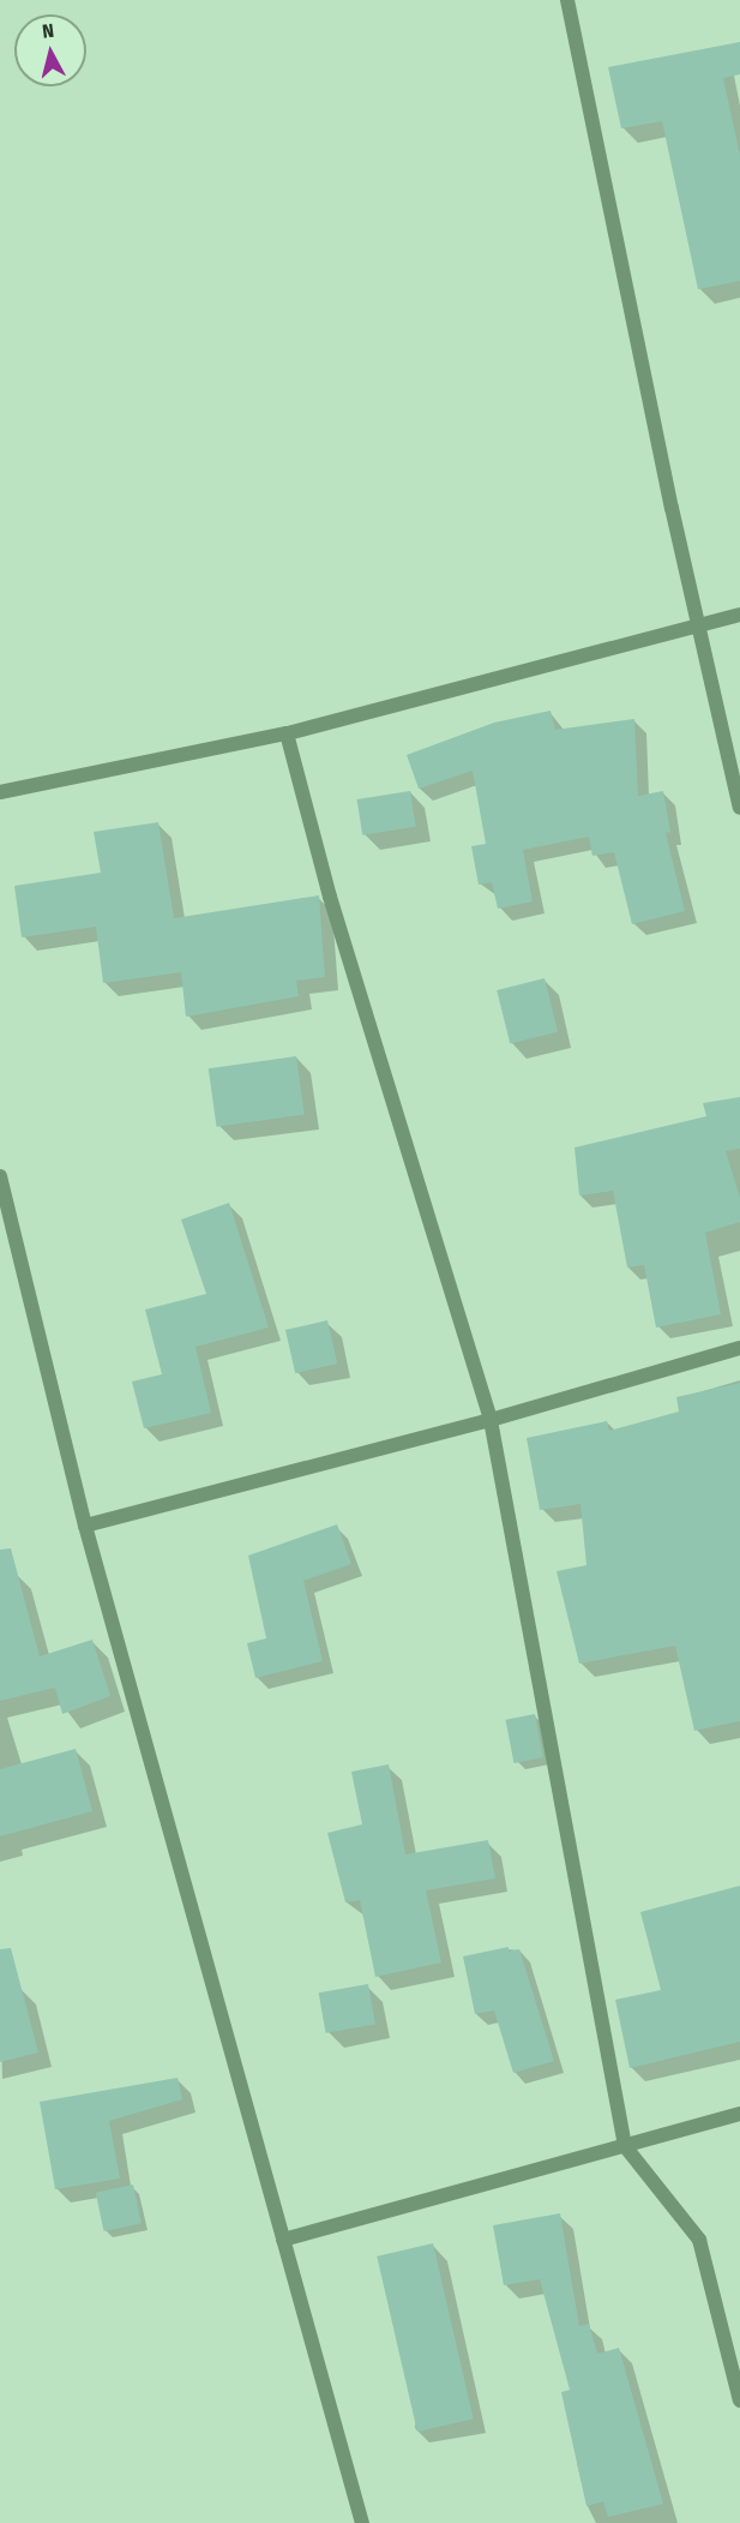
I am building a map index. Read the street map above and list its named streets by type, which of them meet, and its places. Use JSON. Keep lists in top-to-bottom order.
{
  "north": "top"
}
